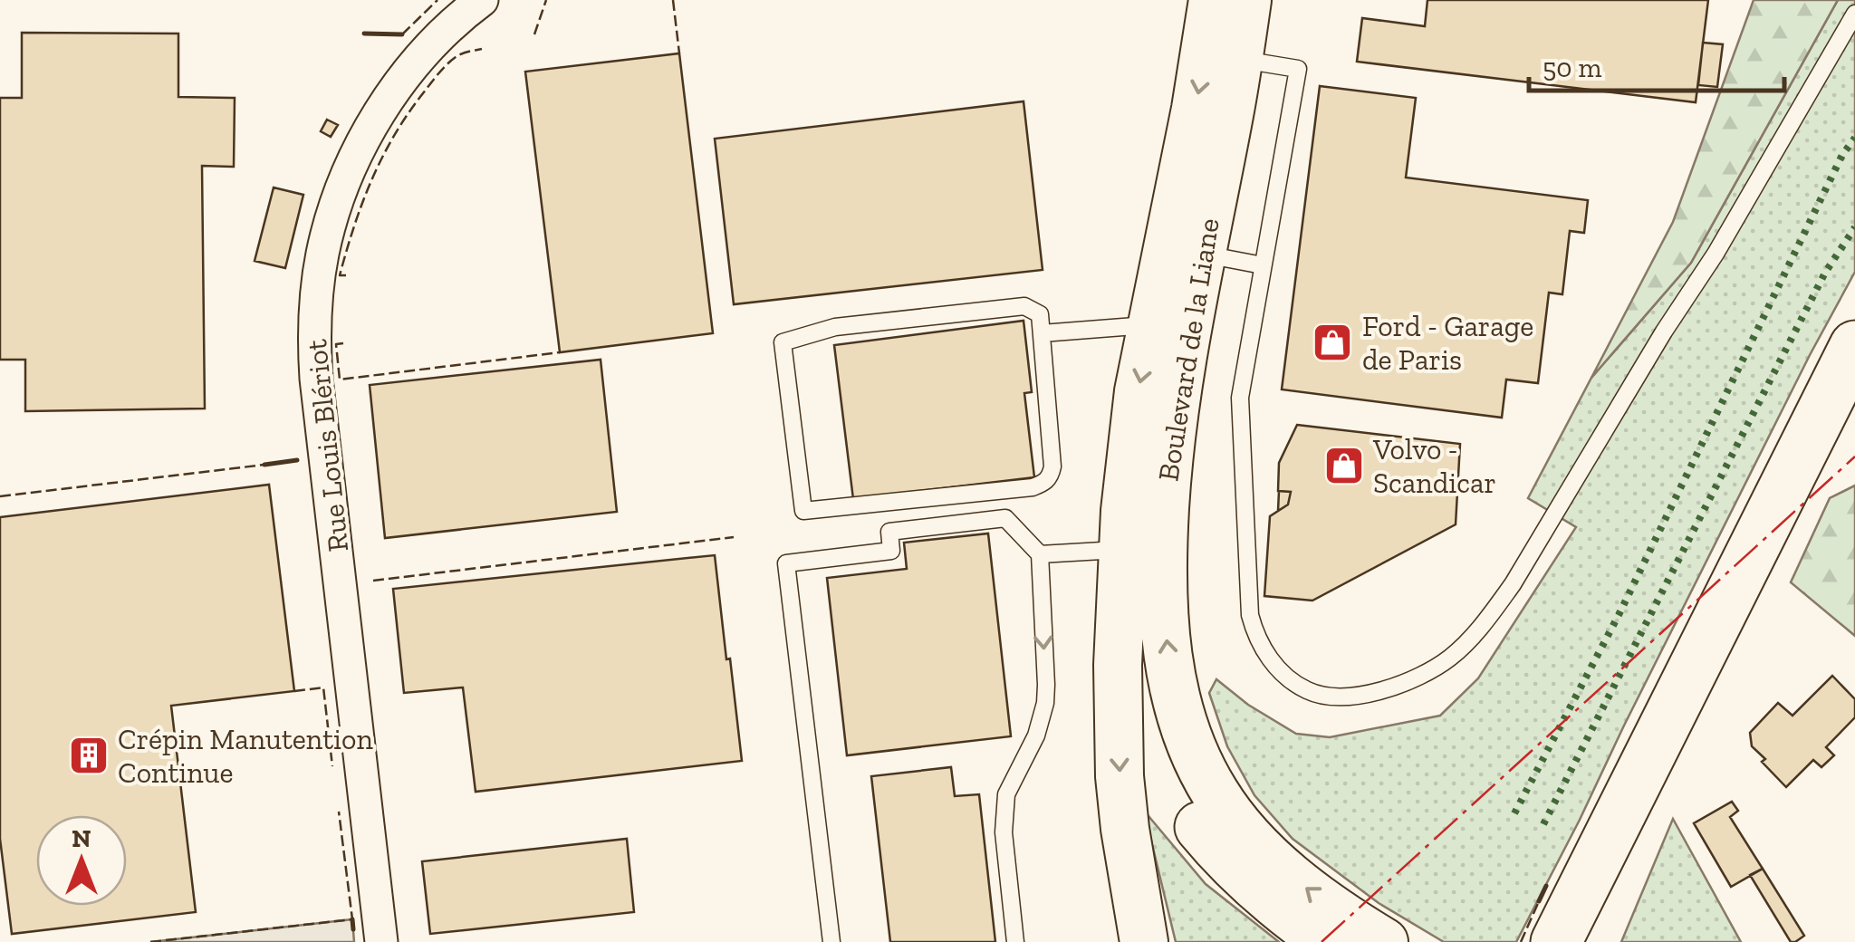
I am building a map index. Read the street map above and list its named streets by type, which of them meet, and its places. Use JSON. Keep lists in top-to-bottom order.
{
  "streets": {
    "main road": ["Boulevard de la Liane"],
    "street": ["Rue Louis Blériot"]
  },
  "places": {
    "shop": ["Ford - Garage de Paris", "Volvo - Scandicar"],
    "building": ["Crépin Manutention Continue"]
  },
  "scale_bar": "50 m",
  "north": "top"
}
